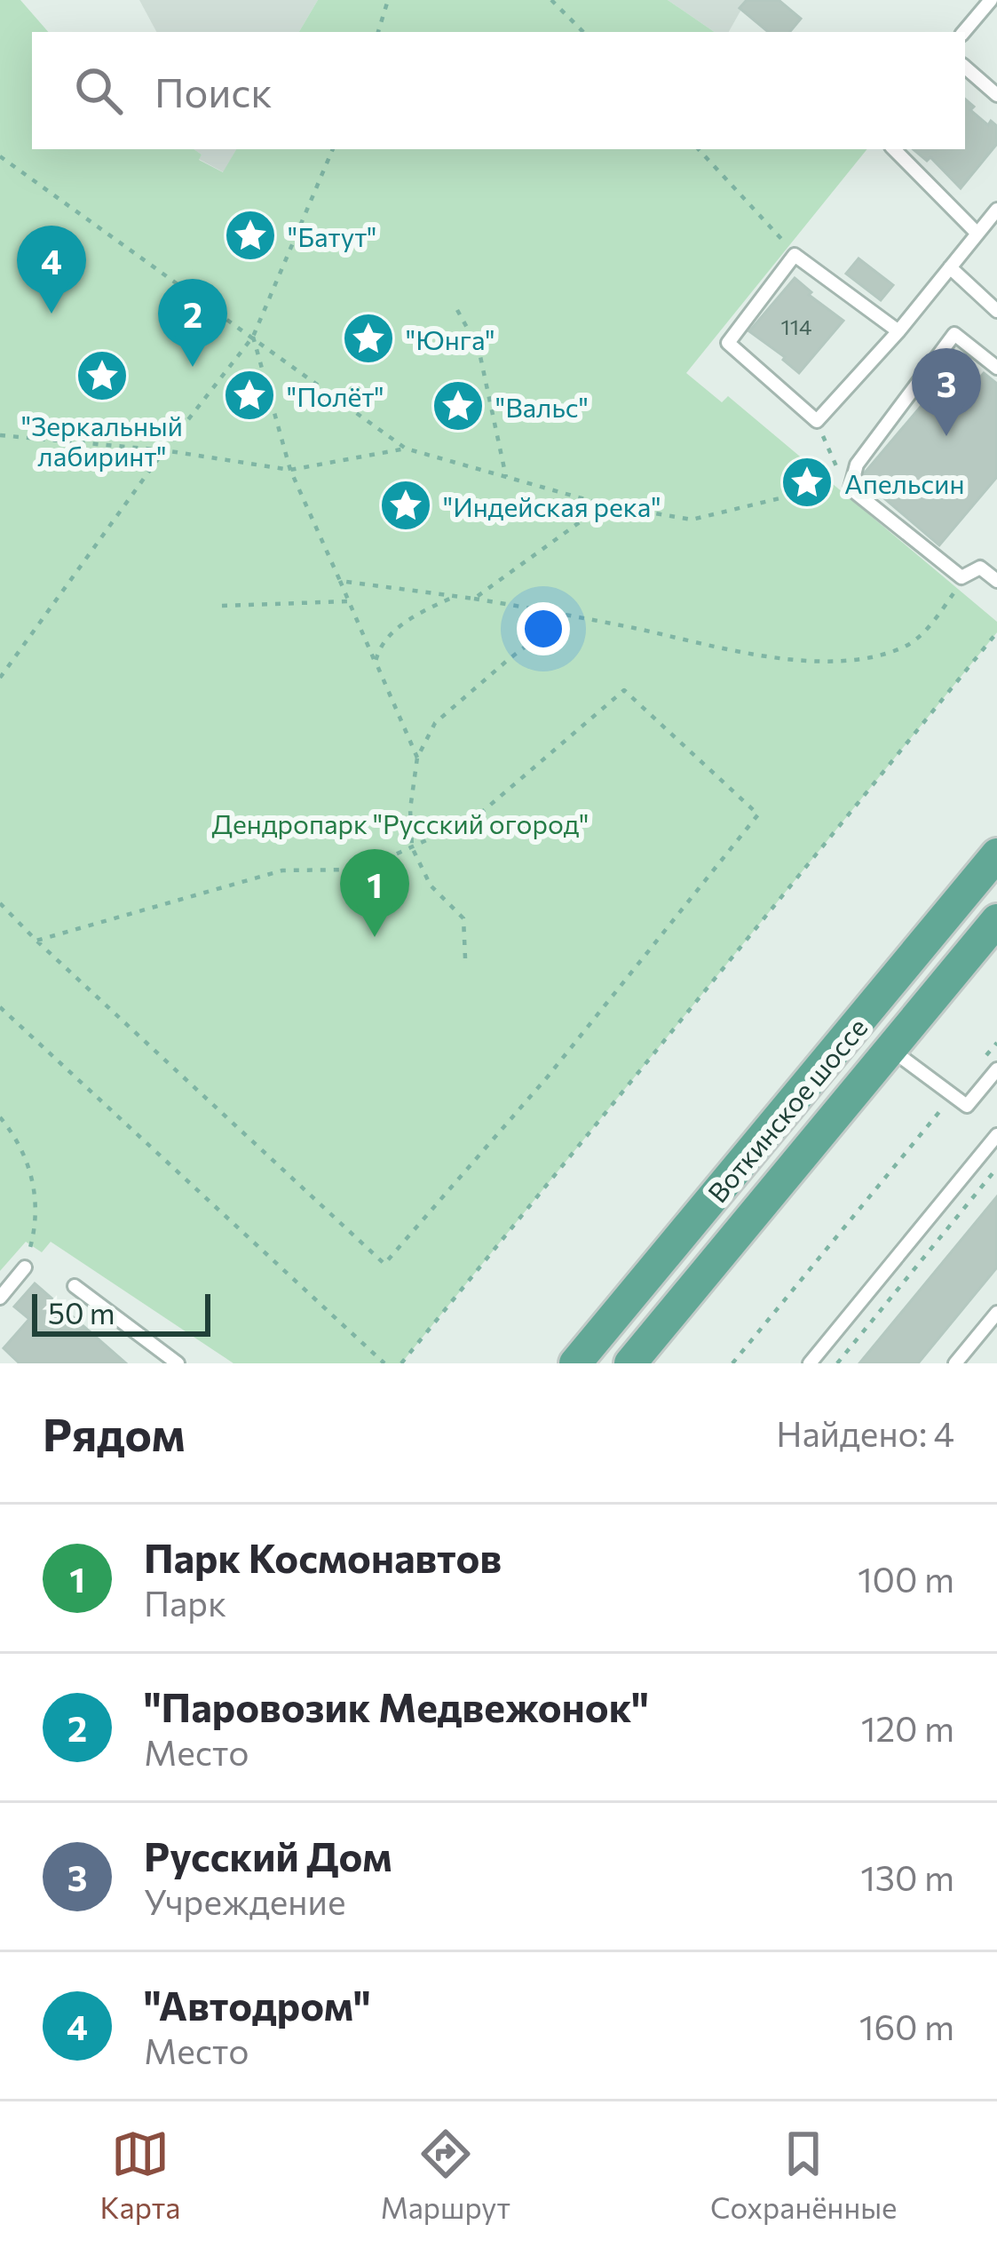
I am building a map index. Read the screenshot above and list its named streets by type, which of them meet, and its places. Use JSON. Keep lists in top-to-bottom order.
{
  "streets": {
    "main road": ["Воткинское шоссе"]
  },
  "parks": ["Дендропарк \"Русский огород\""],
  "places": {
    "place": [
      "\"Батут\"",
      "\"Юнга\"",
      "\"Зеркальный лабиринт\"",
      "\"Полёт\"",
      "\"Вальс\"",
      "Апельсин",
      "\"Индейская река\""
    ]
  },
  "house_numbers": ["114"],
  "scale_bar": "50 m",
  "page": {
    "search": "Поиск",
    "pins": [
      "4",
      "2",
      "3",
      "1"
    ],
    "scale": "50 m",
    "heading": ["Рядом", "Найдено: 4"],
    "list": [
      {
        "mark": "1",
        "name": "Парк Космонавтов",
        "note": "Парк",
        "value": "100 m"
      },
      {
        "mark": "2",
        "name": "\"Паровозик Медвежонок\"",
        "note": "Место",
        "value": "120 m"
      },
      {
        "mark": "3",
        "name": "Русский Дом",
        "note": "Учреждение",
        "value": "130 m"
      },
      {
        "mark": "4",
        "name": "\"Автодром\"",
        "note": "Место",
        "value": "160 m"
      }
    ],
    "nav": ["Карта", "Маршрут", "Сохранённые"]
  }
}
